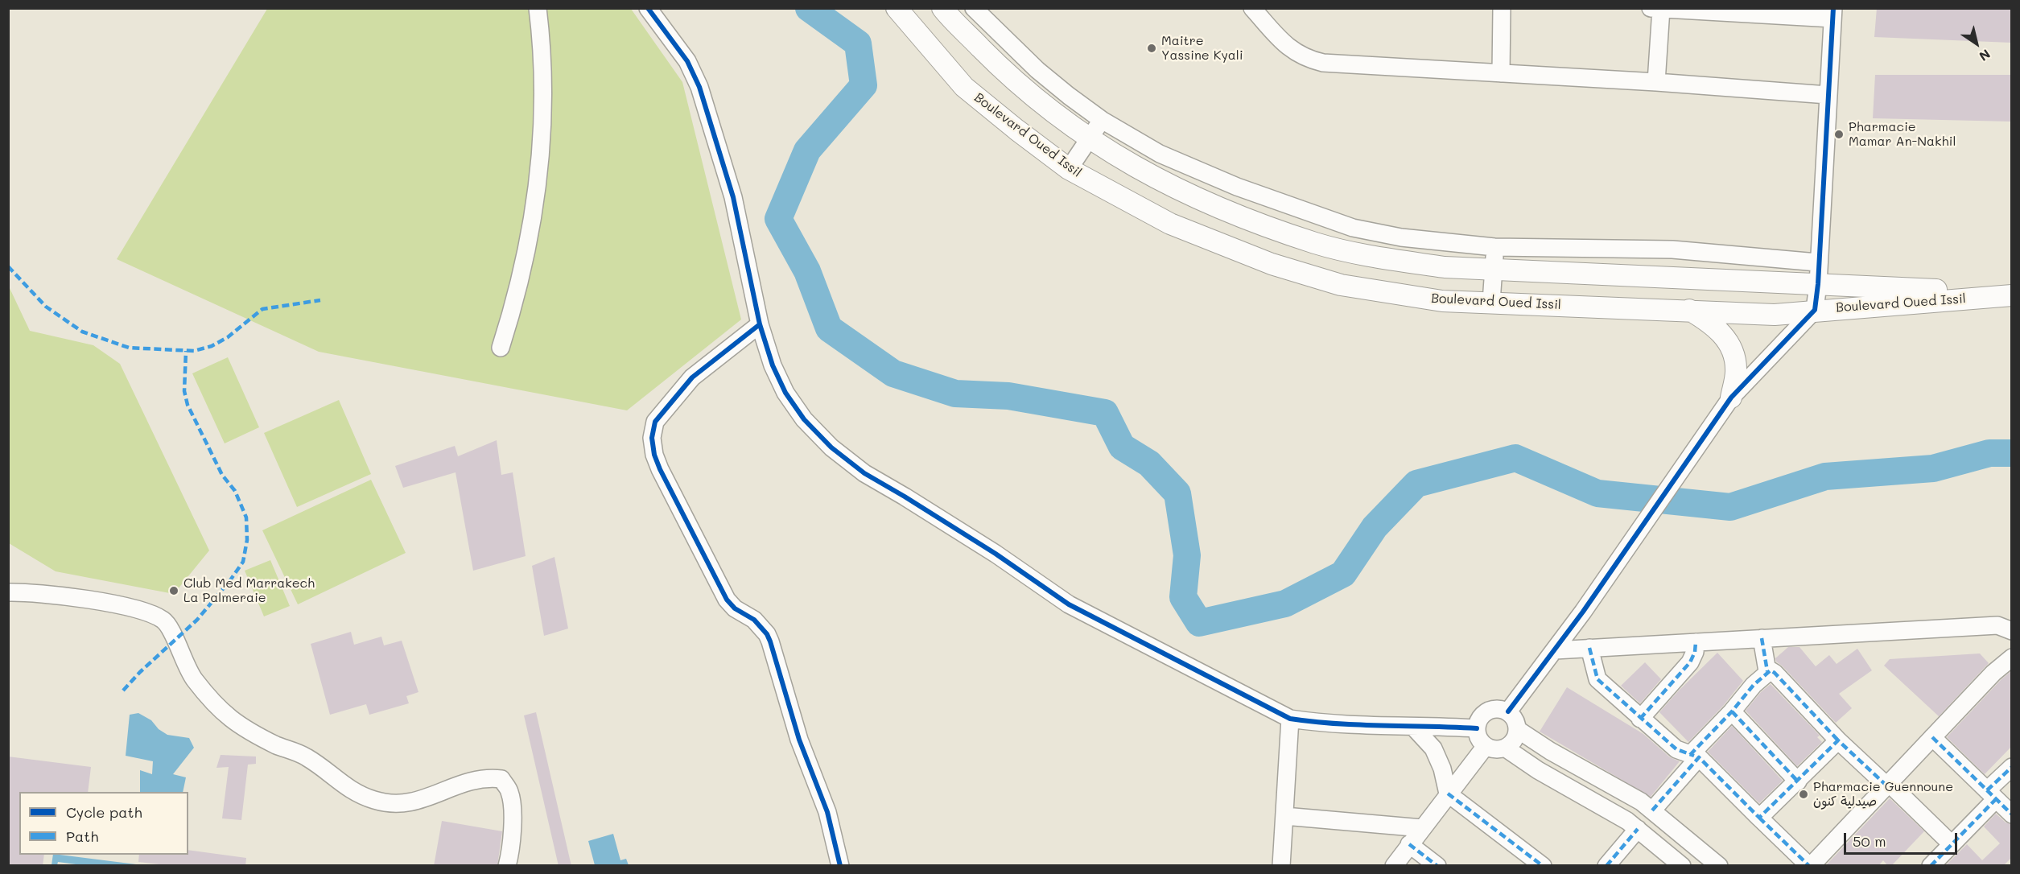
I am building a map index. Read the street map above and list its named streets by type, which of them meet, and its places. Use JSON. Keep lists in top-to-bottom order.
{
  "streets": {
    "main road": ["Boulevard Oued Issil"]
  },
  "places": [
    "Maitre Yassine Kyali",
    "Pharmacie Mamar An-Nakhil",
    "Club Med Marrakech La Palmeraie",
    "Pharmacie Guennoune صيدلية كنون"
  ],
  "legend": ["Cycle path", "Path"],
  "scale_bar": "50 m",
  "north": "bottom right"
}
